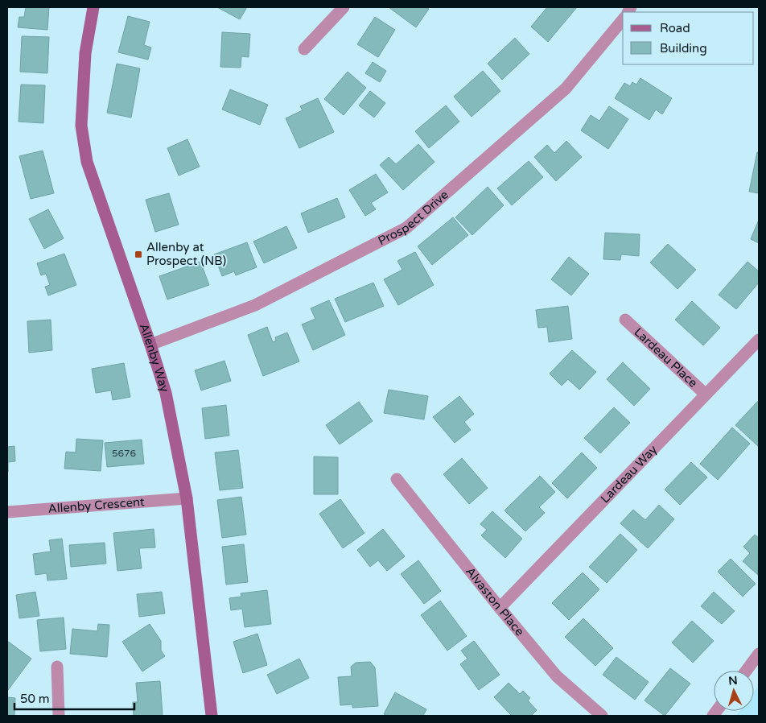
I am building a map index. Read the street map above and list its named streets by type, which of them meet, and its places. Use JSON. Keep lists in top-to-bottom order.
{
  "streets": {
    "street": [
      "Prospect Drive",
      "Lardeau Place",
      "Allenby Way",
      "Lardeau Way",
      "Allenby Crescent",
      "Alvaston Place"
    ]
  },
  "crossings": [
    ["Prospect Drive", "Allenby Way"],
    ["Lardeau Place", "Lardeau Way"],
    ["Allenby Way", "Allenby Crescent"],
    ["Lardeau Way", "Alvaston Place"]
  ],
  "places": {
    "transit": ["Allenby at Prospect (NB)"]
  },
  "house_numbers": ["5676"],
  "legend": ["Road", "Building"],
  "scale_bar": "50 m",
  "north": "top"
}
